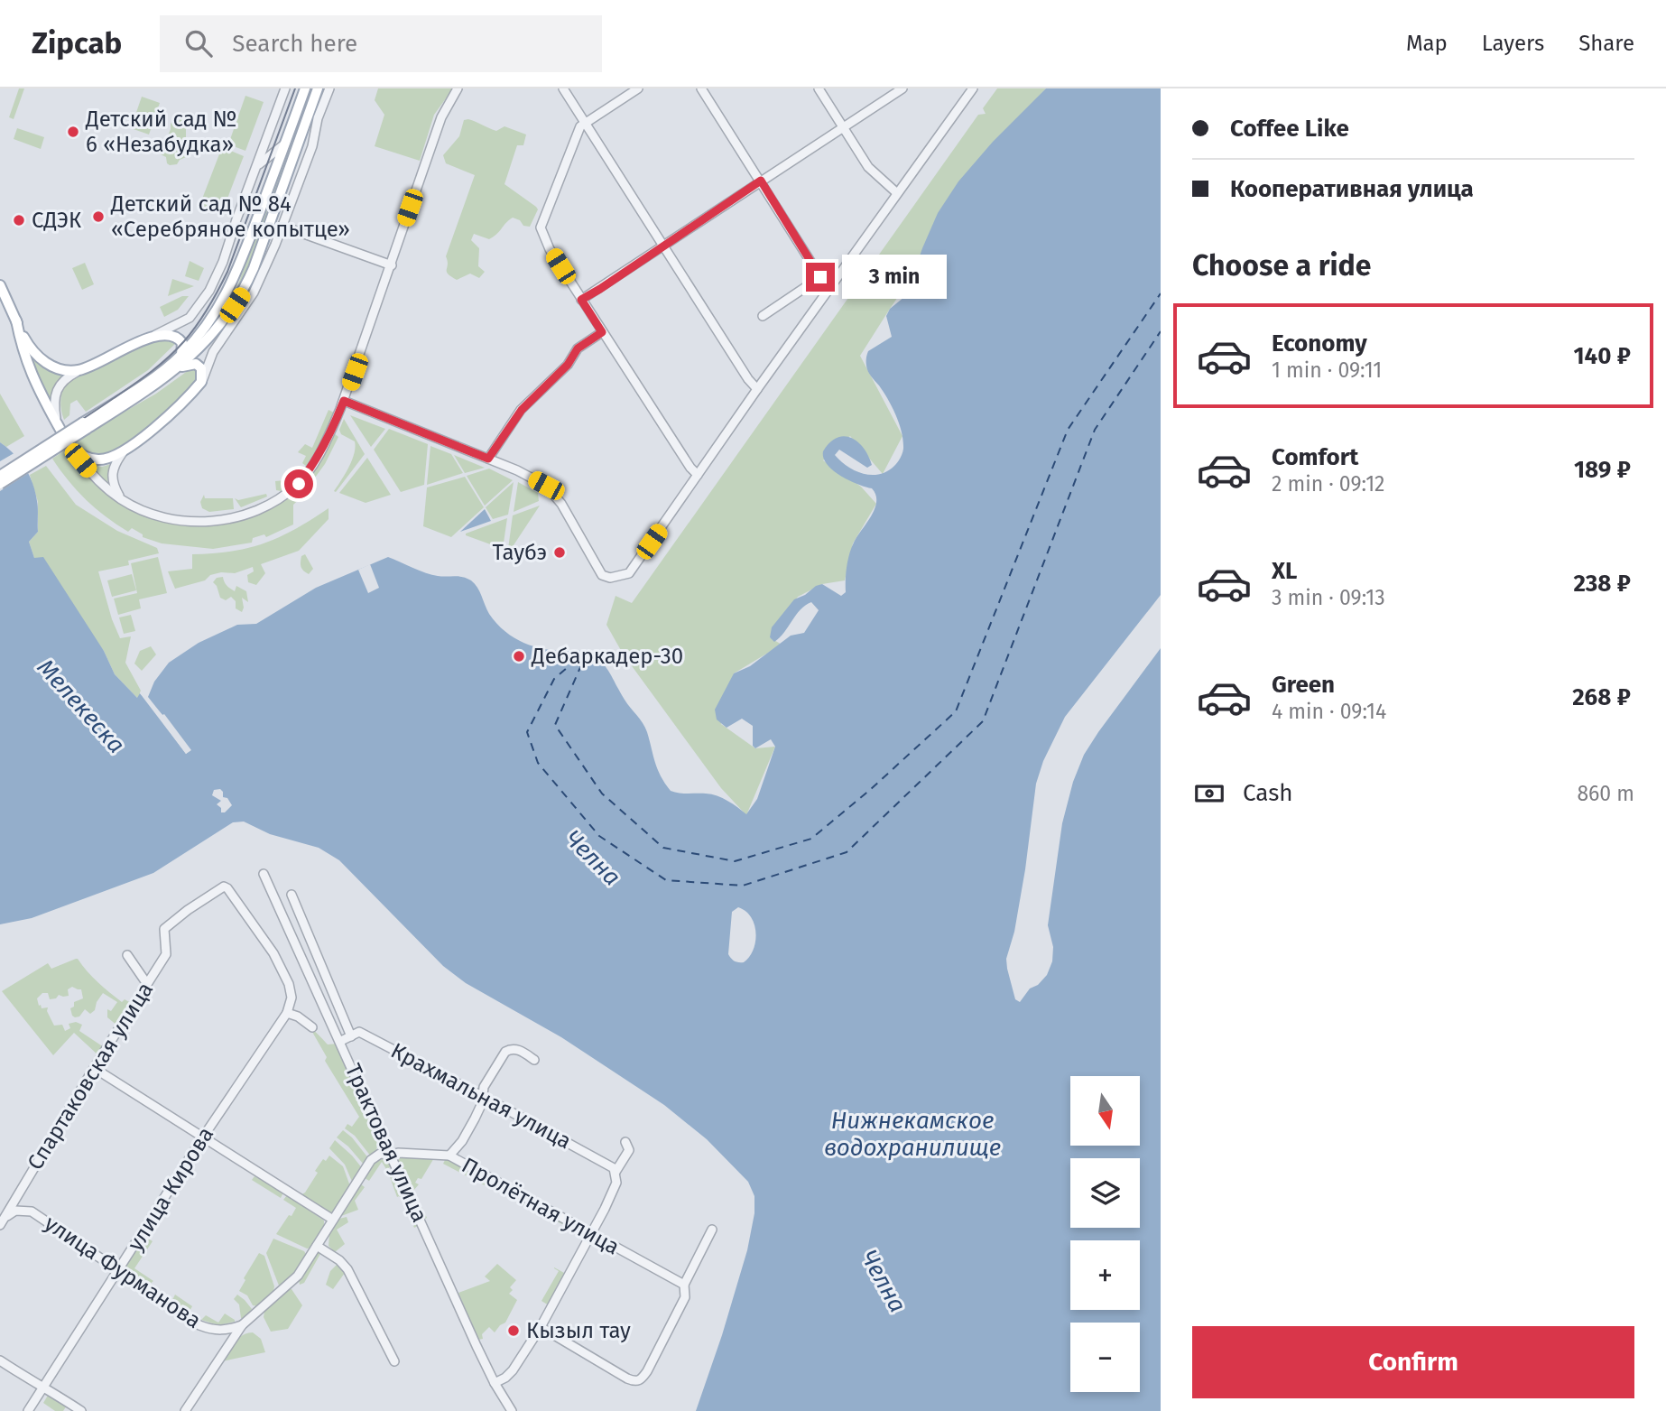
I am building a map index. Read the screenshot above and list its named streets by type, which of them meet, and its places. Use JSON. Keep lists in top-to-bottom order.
{
  "streets": {
    "street": [
      "Спартаковская улица",
      "Крахмальная улица",
      "Трактовая улица",
      "улица Кирова",
      "Пролётная улица",
      "улица Фурманова"
    ]
  },
  "crossings": [
    ["Спартаковская улица", "улица Кирова"],
    ["Спартаковская улица", "улица Фурманова"],
    ["Трактовая улица", "Пролётная улица"],
    ["улица Кирова", "улица Фурманова"]
  ],
  "water": ["Мелекеска", "Челна", "Нижнекамское водохранилище"],
  "places": [
    "Детский сад № 6 «Незабудка»",
    "Детский сад № 84 «Серебряное копытце»",
    "СДЭК",
    "Таубэ",
    "Дебаркадер-30",
    "Кызыл тау"
  ],
  "north": "bottom",
  "page": {
    "header": "Zipcab",
    "search": "Search here",
    "nav": ["Map", "Layers", "Share"],
    "banner": ["Coffee Like", "Кооперативная улица"],
    "heading": "Choose a ride",
    "bubble": "3 min",
    "list": [
      {
        "name": "Economy",
        "note": "1 min · 09:11",
        "value": "140 ₽"
      },
      {
        "name": "Comfort",
        "note": "2 min · 09:12",
        "value": "189 ₽"
      },
      {
        "name": "XL",
        "note": "3 min · 09:13",
        "value": "238 ₽"
      },
      {
        "name": "Green",
        "note": "4 min · 09:14",
        "value": "268 ₽"
      }
    ],
    "pay": ["Cash", "860 m"],
    "map_buttons": ["+", "−"],
    "buttons": "Confirm"
  }
}
